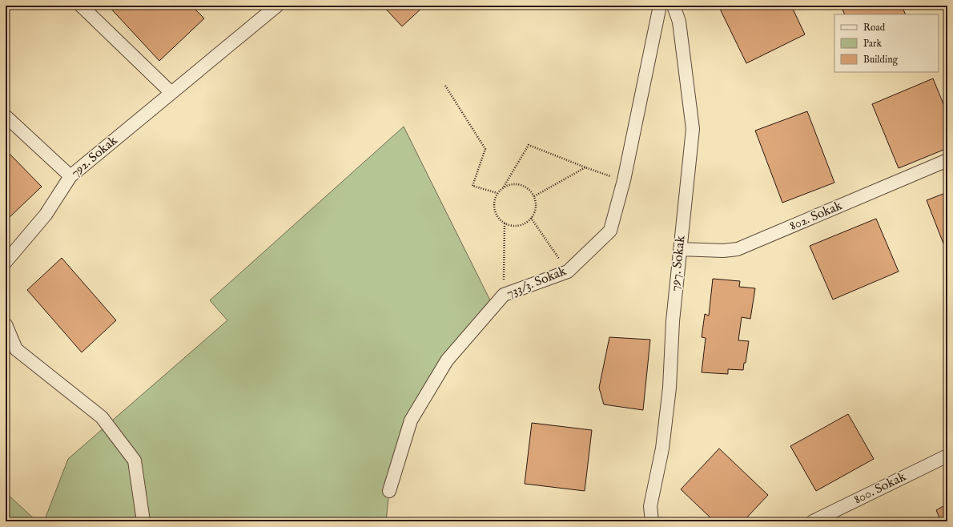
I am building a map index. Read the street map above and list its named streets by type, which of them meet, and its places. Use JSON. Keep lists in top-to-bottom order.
{
  "streets": {
    "street": [
      "792. Sokak",
      "802. Sokak",
      "797. Sokak",
      "733/3. Sokak",
      "800. Sokak"
    ]
  },
  "crossings": [
    ["802. Sokak", "797. Sokak"]
  ],
  "legend": ["Road", "Park", "Building"]
}
